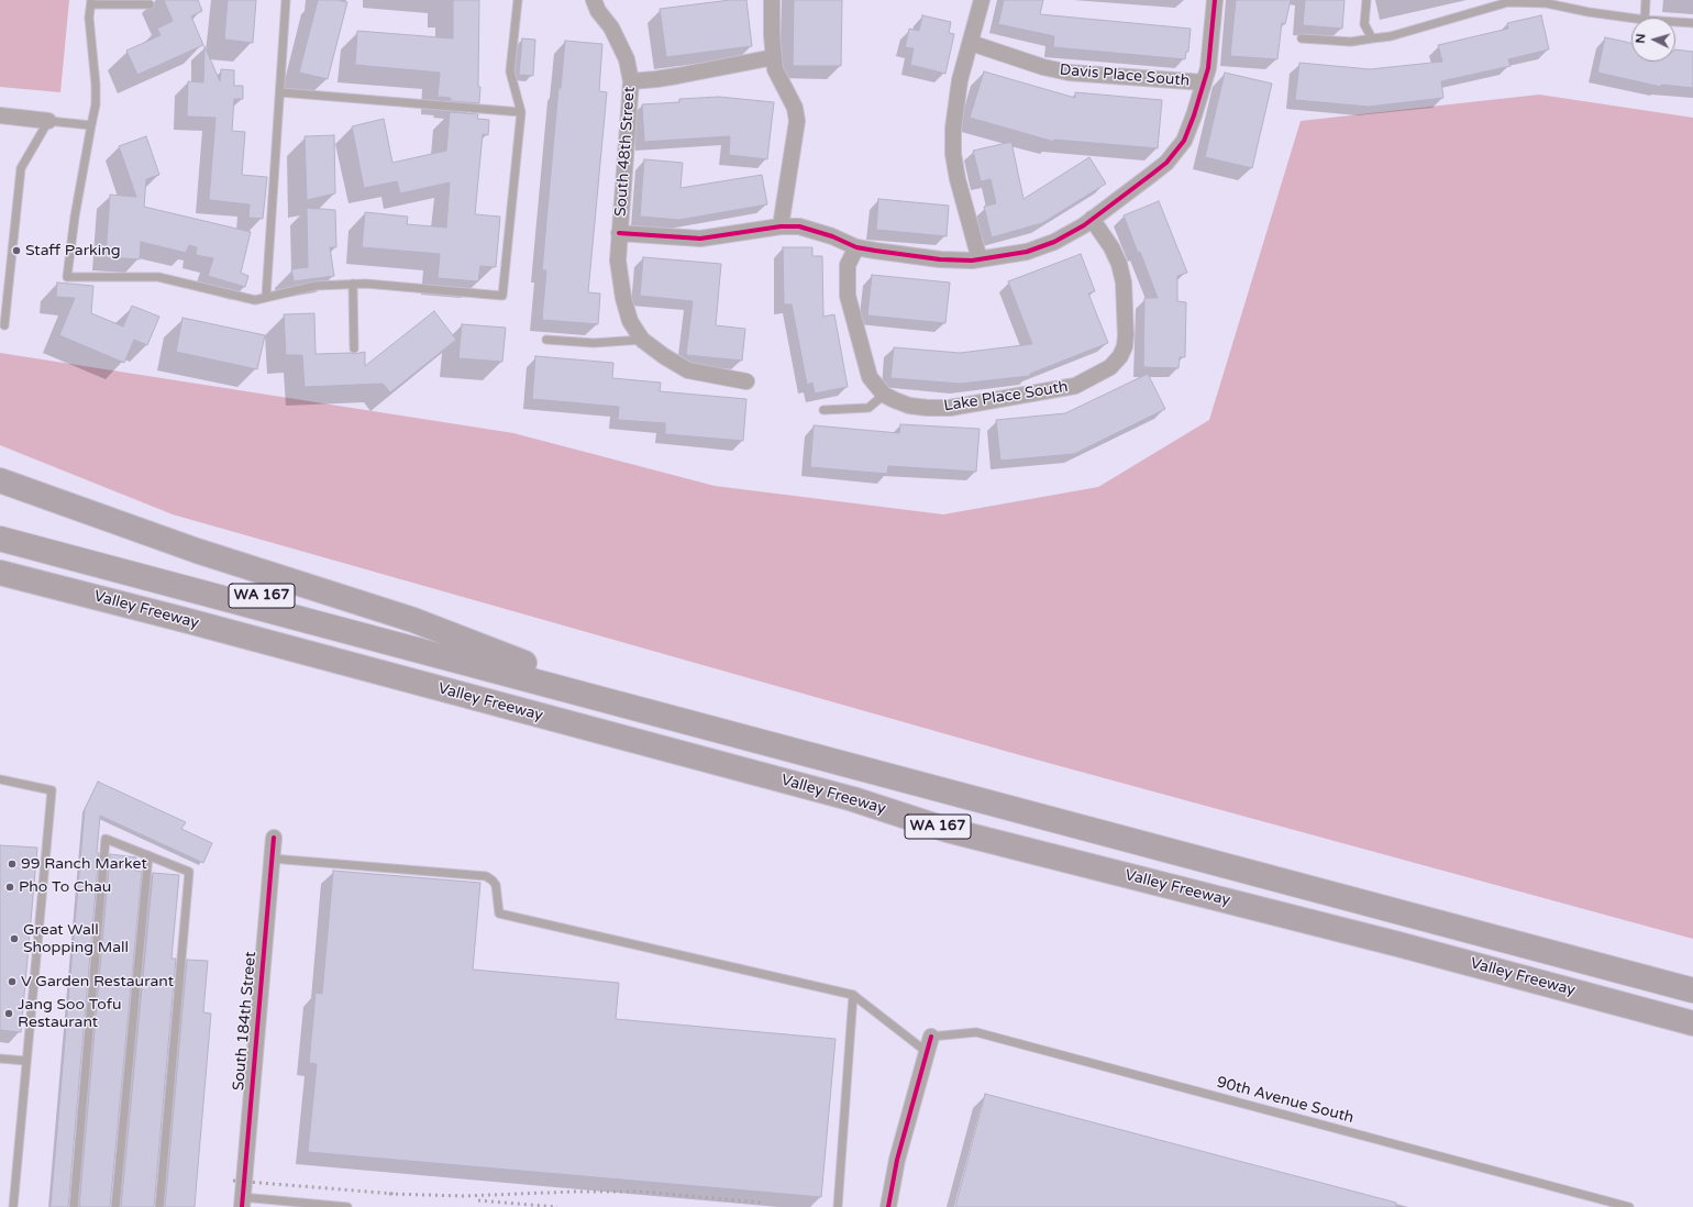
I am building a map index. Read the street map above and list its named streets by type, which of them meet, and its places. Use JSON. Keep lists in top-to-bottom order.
{
  "streets": {
    "highway": ["WA 167", "Valley Freeway"],
    "street": [
      "Davis Place South",
      "South 48th Street",
      "Lake Place South",
      "South 184th Street"
    ],
    "lane": ["90th Avenue South"]
  },
  "places": [
    "Staff Parking",
    "99 Ranch Market",
    "Pho To Chau",
    "Great Wall Shopping Mall",
    "V Garden Restaurant",
    "Jang Soo Tofu Restaurant"
  ],
  "north": "left"
}
